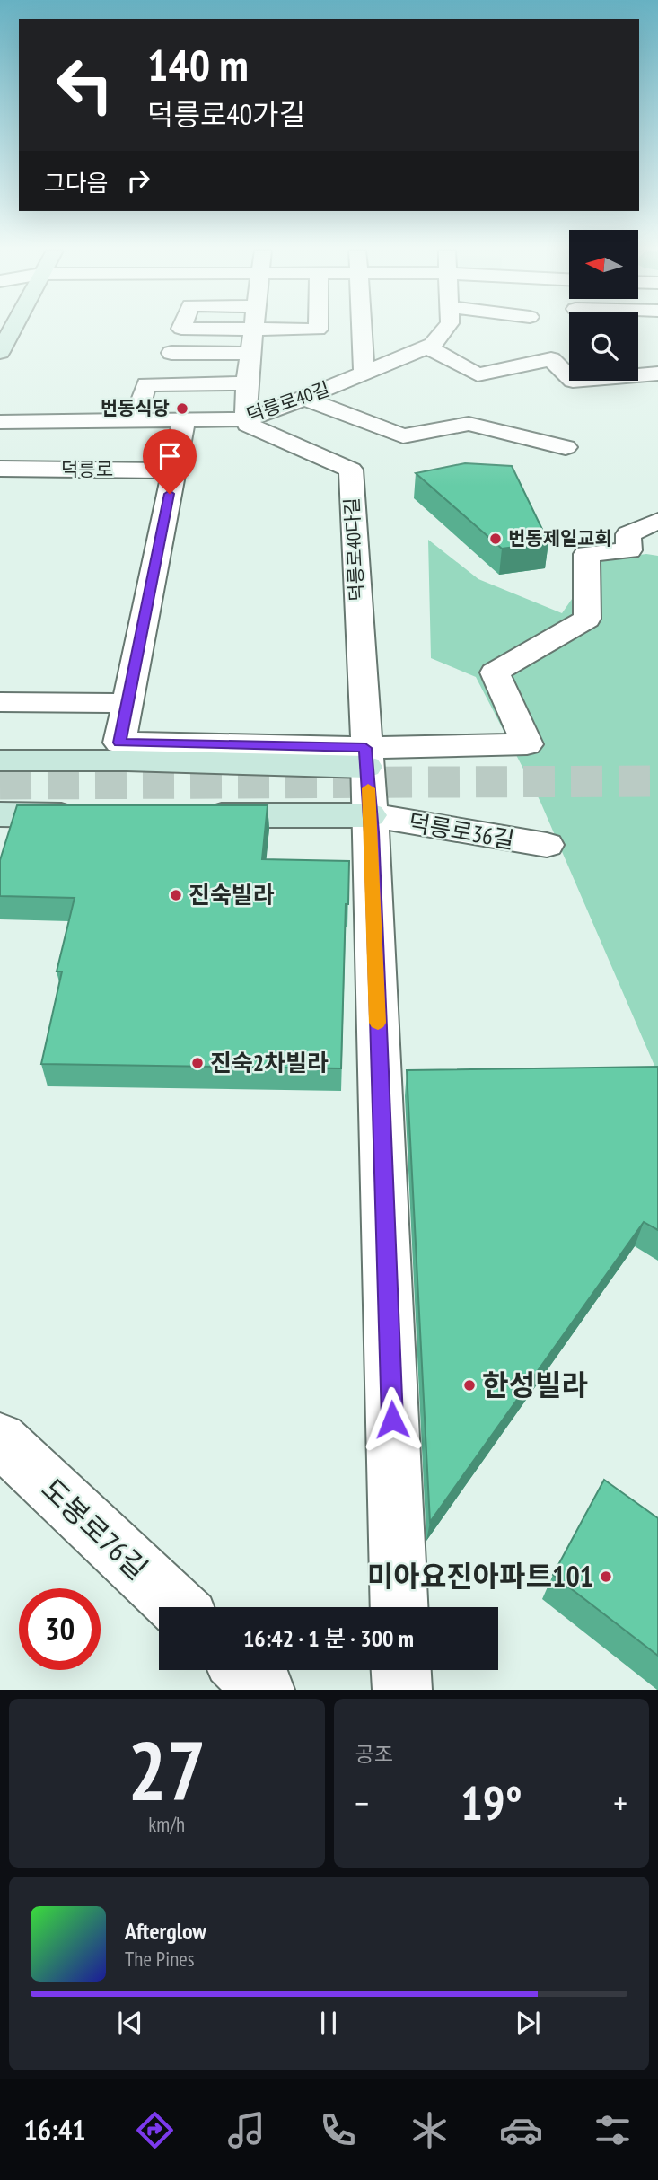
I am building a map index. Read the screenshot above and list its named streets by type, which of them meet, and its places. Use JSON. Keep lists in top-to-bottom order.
{
  "streets": {
    "street": [
      "덕릉로40길",
      "덕릉로",
      "덕릉로40다길",
      "덕릉로36길",
      "도봉로76길"
    ]
  },
  "crossings": [
    ["덕릉로40길", "덕릉로40다길"]
  ],
  "places": [
    "번동식당",
    "번동제일교회",
    "진숙빌라",
    "진숙2차빌라",
    "한성빌라",
    "미아요진아파트101"
  ],
  "north": "left",
  "page": {
    "turn": ["140 m", "덕릉로40가길"],
    "then": "그다음",
    "limit": "30",
    "trip": "16:42 · 1 분 · 300 m",
    "tile": [
      ["27", "km/h"],
      "공조"
    ],
    "heat": ["−", "19°", "+"],
    "song": ["Afterglow", "The Pines"],
    "tabs": "16:41"
  }
}
